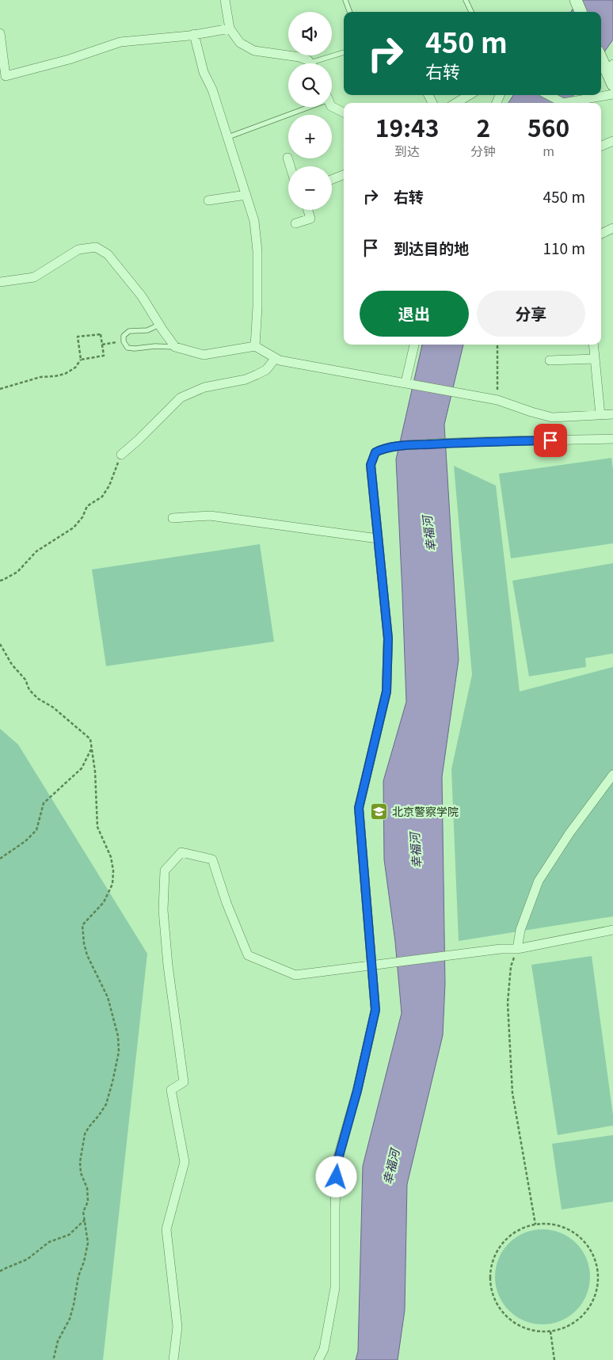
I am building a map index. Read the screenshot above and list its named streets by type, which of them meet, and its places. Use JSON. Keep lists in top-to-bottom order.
{
  "water": ["幸福河"],
  "places": {
    "school or university": ["北京警察学院"]
  },
  "page": {
    "map_buttons": ["+", "−"],
    "turn": ["450 m", "右转"],
    "eta": [
      "19:43",
      "到达",
      "2",
      "分钟",
      "560",
      "m"
    ],
    "list": [
      {
        "name": "右转",
        "value": "450 m"
      },
      {
        "name": "到达目的地",
        "value": "110 m"
      }
    ],
    "buttons": ["退出", "分享"]
  }
}
